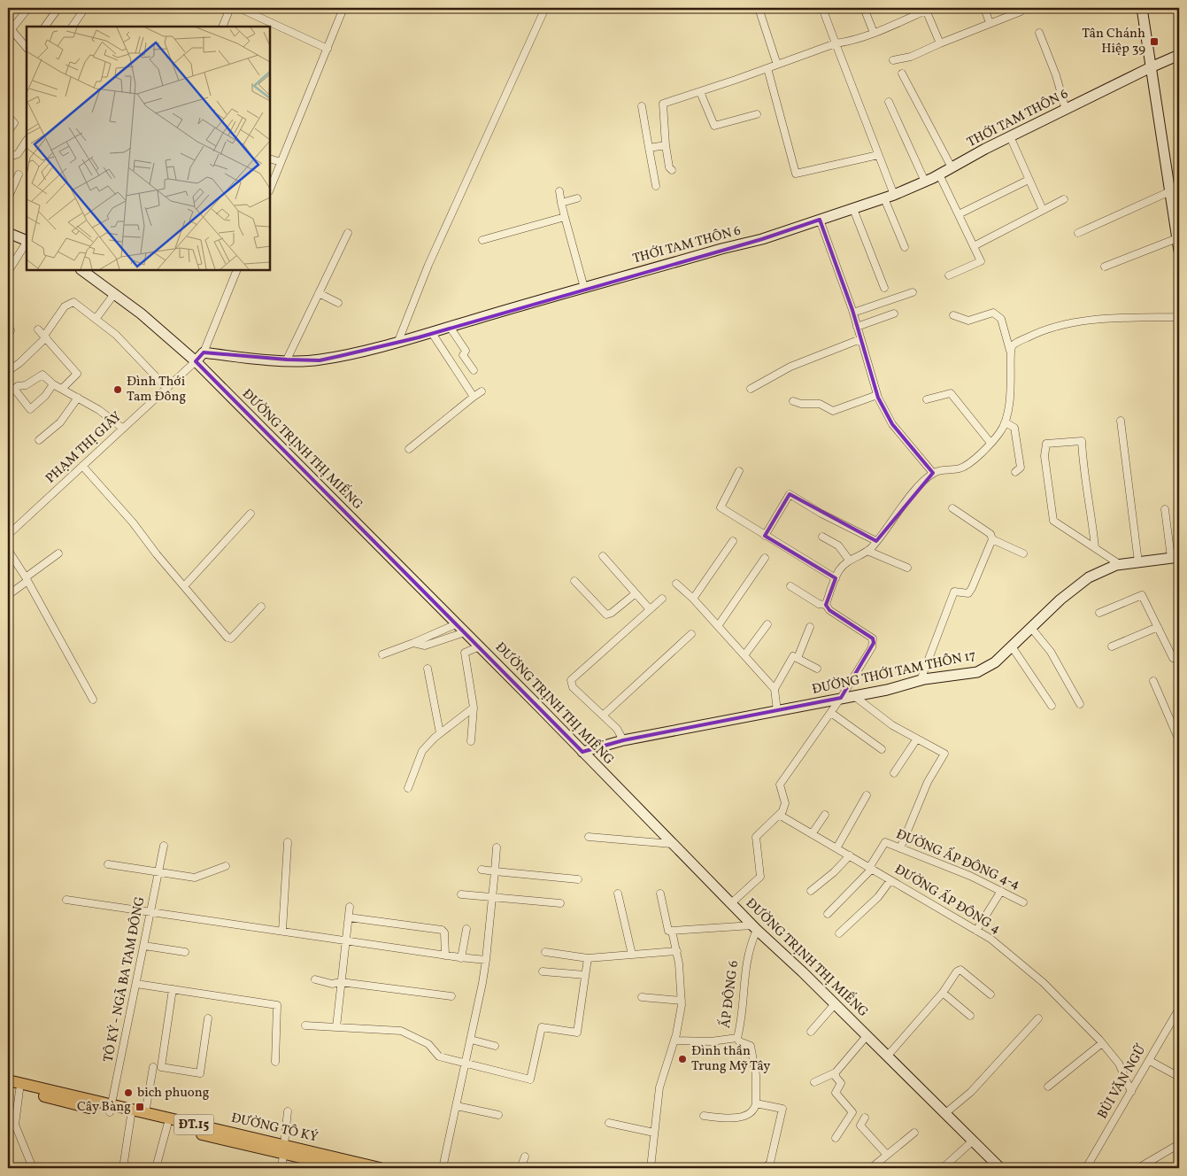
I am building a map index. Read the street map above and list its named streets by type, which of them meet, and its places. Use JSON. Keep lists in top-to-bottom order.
{
  "streets": {
    "main road": ["ĐT.15", "ĐƯỜNG TÔ KÝ"],
    "street": [
      "THỚI TAM THÔN 6",
      "PHẠM THỊ GIÂY",
      "ĐƯỜNG TRỊNH THỊ MIẾNG",
      "ĐƯỜNG THỚI TAM THÔN 17",
      "ĐƯỜNG ẤP ĐÔNG 4-4",
      "ĐƯỜNG ẤP ĐÔNG 4",
      "TÔ KÝ - NGÃ BA TAM ĐÔNG",
      "ẤP ĐÔNG 6",
      "BÙI VĂN NGỮ"
    ]
  },
  "crossings": [
    ["PHẠM THỊ GIÂY", "ĐƯỜNG TRỊNH THỊ MIẾNG"],
    ["ĐƯỜNG TRỊNH THỊ MIẾNG", "ĐƯỜNG THỚI TAM THÔN 17"],
    ["ĐƯỜNG TRỊNH THỊ MIẾNG", "ẤP ĐÔNG 6"],
    ["ĐƯỜNG ẤP ĐÔNG 4-4", "ĐƯỜNG ẤP ĐÔNG 4"],
    ["ĐƯỜNG ẤP ĐÔNG 4", "BÙI VĂN NGỮ"],
    ["TÔ KÝ - NGÃ BA TAM ĐÔNG", "ĐƯỜNG TÔ KÝ"]
  ],
  "places": {
    "transit": ["Tân Chánh Hiệp 39", "Cây Bàng"],
    "other": ["Đình Thới Tam Đông", "Đình thần Trung Mỹ Tây", "bich phuong"]
  }
}
